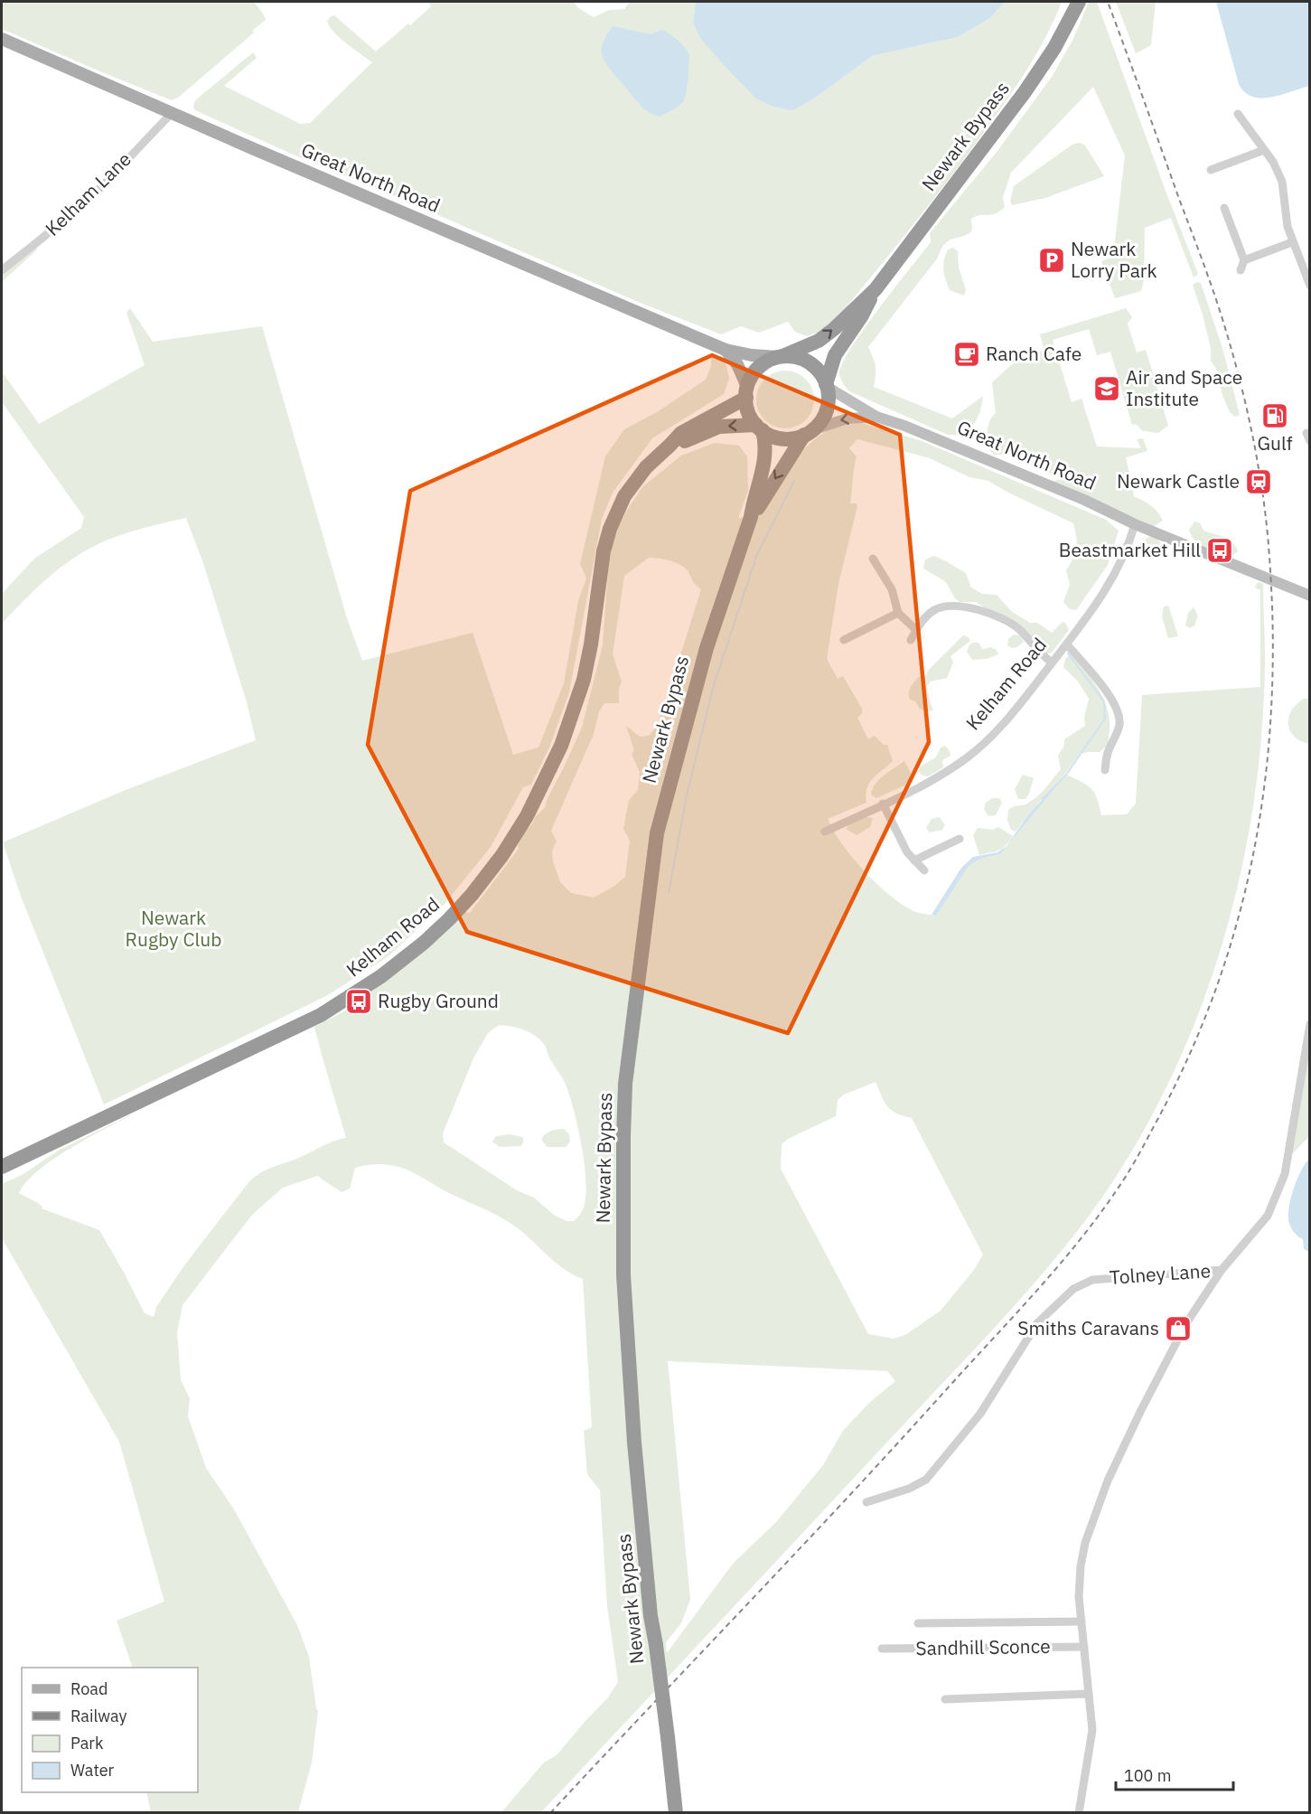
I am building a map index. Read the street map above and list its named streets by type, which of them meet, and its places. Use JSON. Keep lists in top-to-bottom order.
{
  "streets": {
    "highway": ["Newark Bypass", "Kelham Road"],
    "main road": ["Great North Road"],
    "street": ["Kelham Lane", "Tolney Lane", "Sandhill Sconce"]
  },
  "crossings": [
    ["Newark Bypass", "Great North Road"],
    ["Newark Bypass", "Kelham Road"],
    ["Great North Road", "Kelham Lane"],
    ["Great North Road", "Kelham Road"]
  ],
  "parks": ["Newark Rugby Club"],
  "places": {
    "parking": ["Newark Lorry Park"],
    "cafe": ["Ranch Cafe"],
    "school or university": ["Air and Space Institute"],
    "fuel station": ["Gulf"],
    "station": ["Newark Castle"],
    "bus stop": ["Beastmarket Hill", "Rugby Ground"],
    "shop": ["Smiths Caravans"]
  },
  "legend": [
    "Road",
    "Railway",
    "Park",
    "Water"
  ],
  "scale_bar": "100 m"
}
